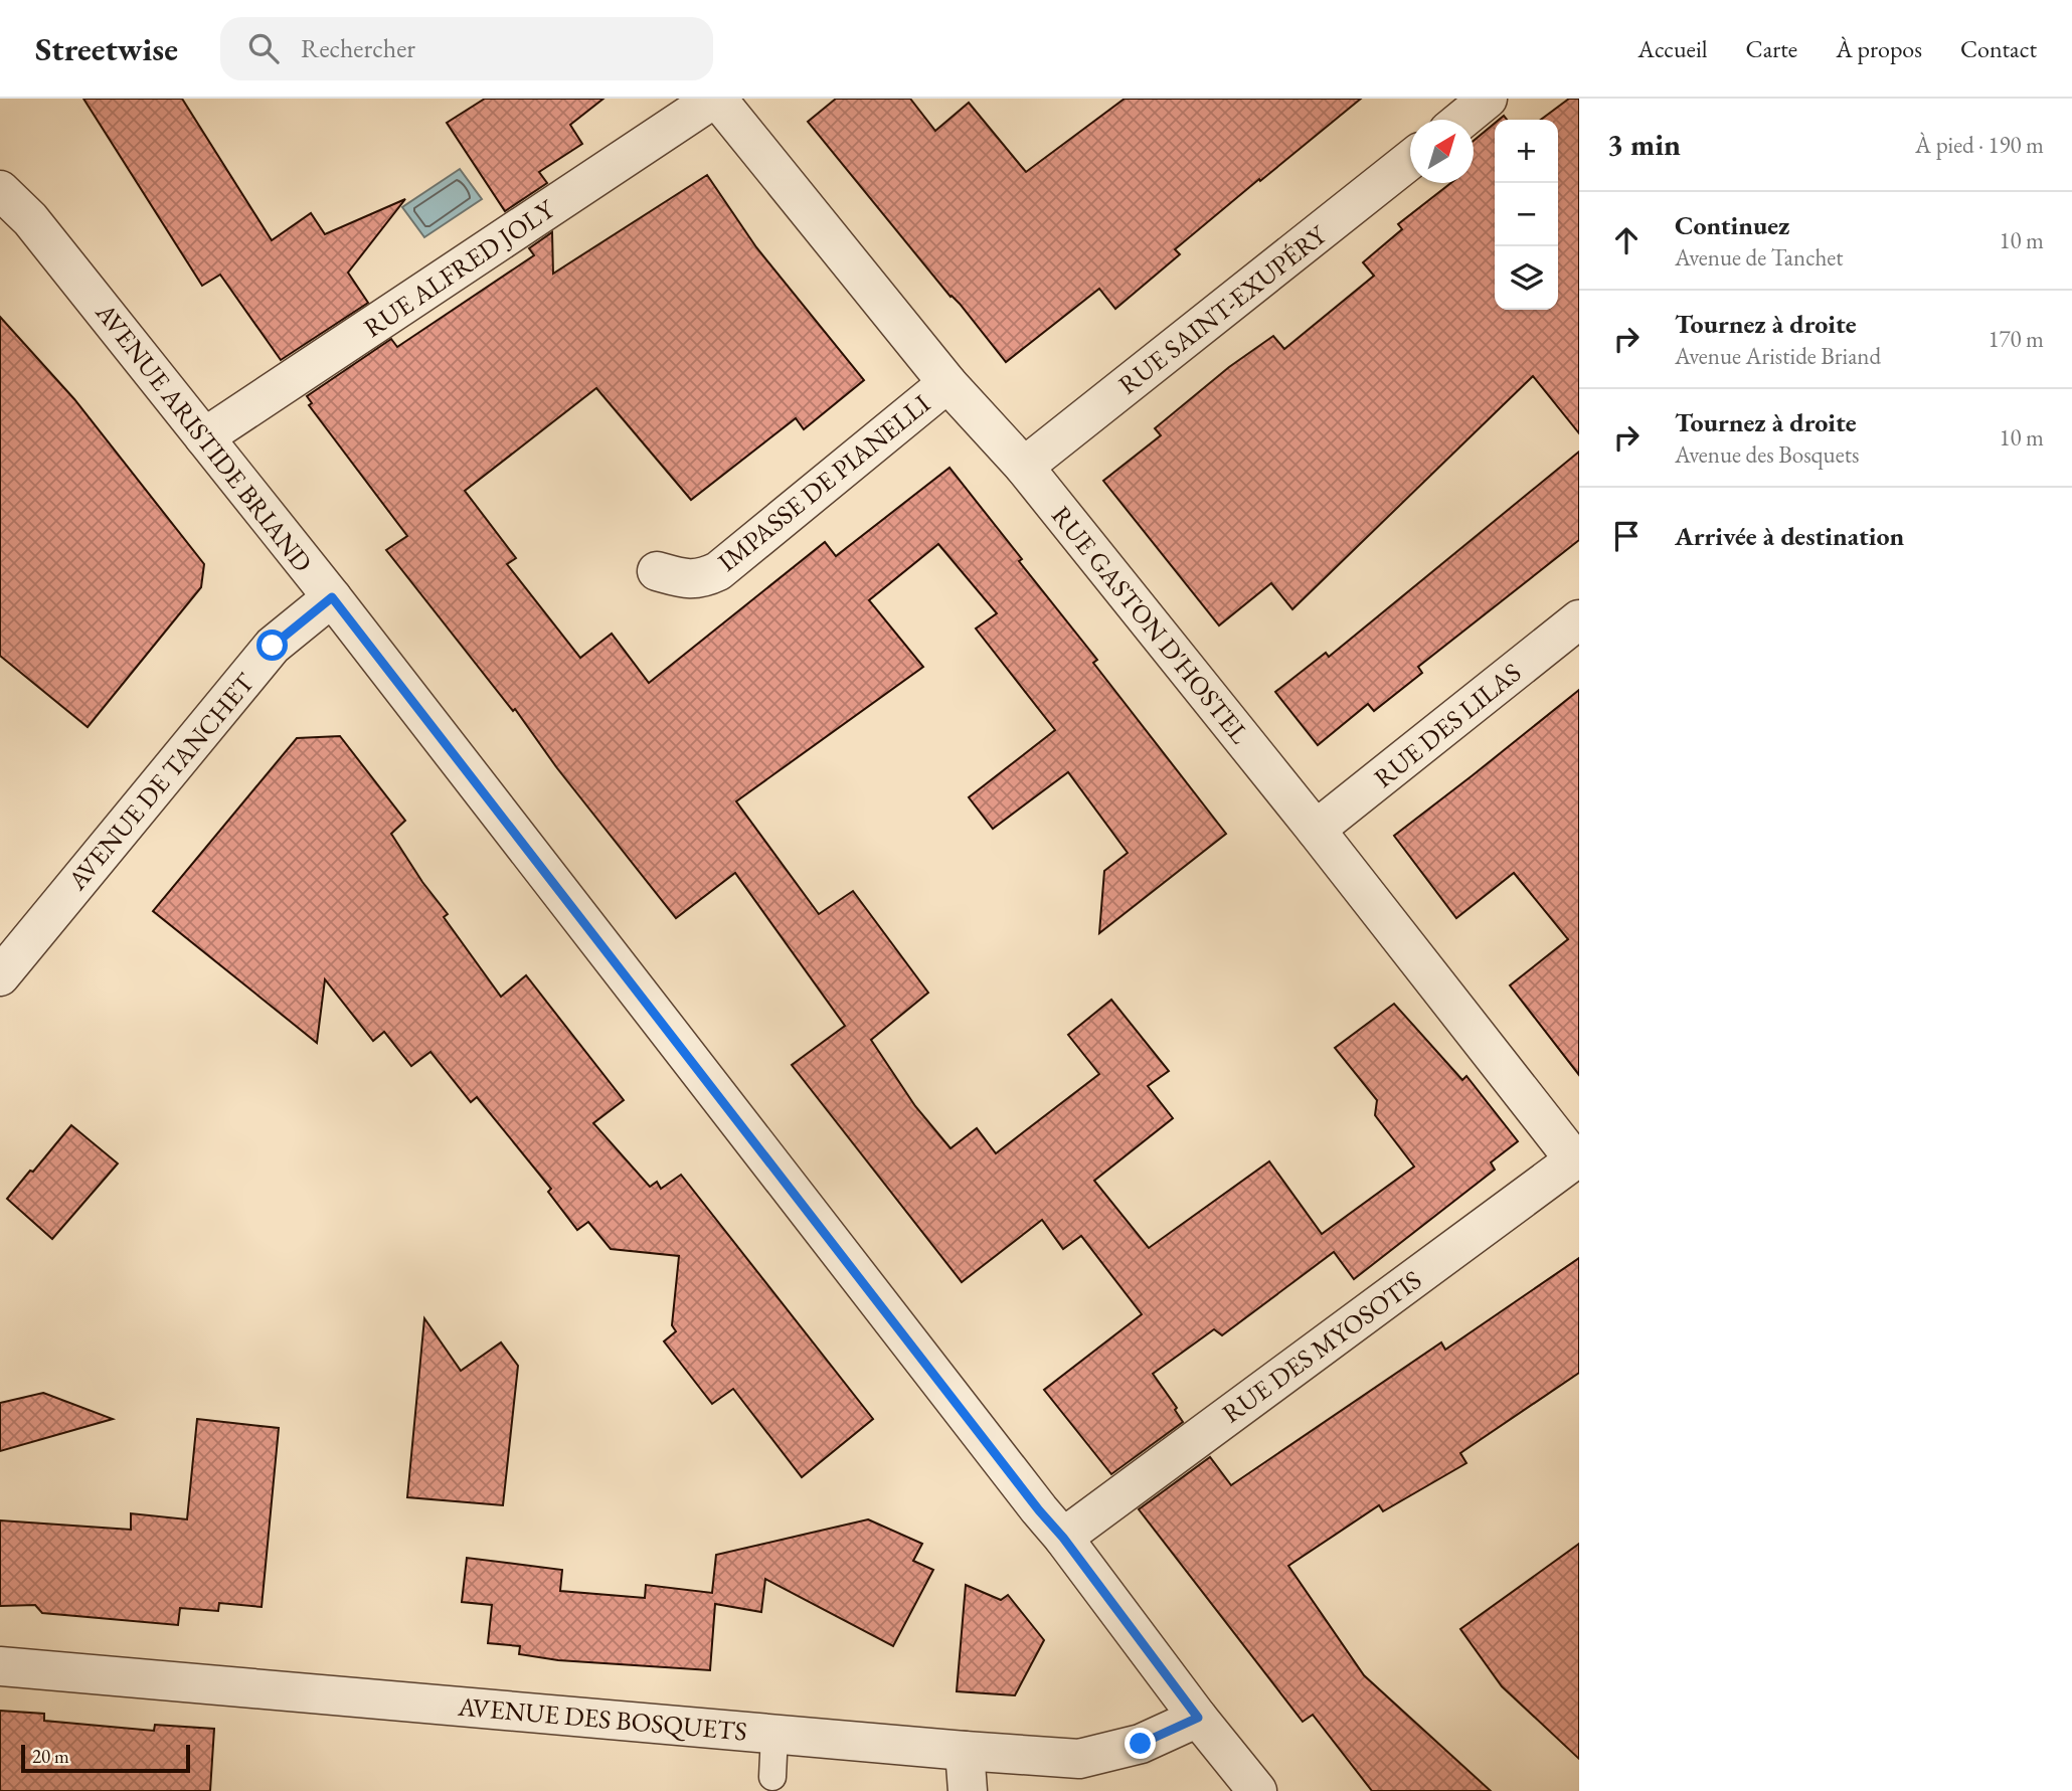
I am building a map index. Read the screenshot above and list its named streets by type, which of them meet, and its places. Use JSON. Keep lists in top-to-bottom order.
{
  "streets": {
    "street": [
      "RUE ALFRED JOLY",
      "RUE SAINT-EXUPÉRY",
      "AVENUE ARISTIDE BRIAND",
      "IMPASSE DE PIANELLI",
      "RUE GASTON D'HOSTEL",
      "RUE DES LILAS",
      "AVENUE DE TANCHET",
      "RUE DES MYOSOTIS",
      "AVENUE DES BOSQUETS"
    ]
  },
  "crossings": [
    ["RUE ALFRED JOLY", "AVENUE ARISTIDE BRIAND"],
    ["RUE ALFRED JOLY", "RUE GASTON D'HOSTEL"],
    ["RUE SAINT-EXUPÉRY", "RUE GASTON D'HOSTEL"],
    ["AVENUE ARISTIDE BRIAND", "AVENUE DE TANCHET"],
    ["AVENUE ARISTIDE BRIAND", "RUE DES MYOSOTIS"],
    ["AVENUE ARISTIDE BRIAND", "AVENUE DES BOSQUETS"],
    ["IMPASSE DE PIANELLI", "RUE GASTON D'HOSTEL"],
    ["RUE GASTON D'HOSTEL", "RUE DES LILAS"],
    ["RUE GASTON D'HOSTEL", "RUE DES MYOSOTIS"]
  ],
  "scale_bar": "20 m",
  "north": "top right",
  "page": {
    "header": "Streetwise",
    "search": "Rechercher",
    "nav": [
      "Accueil",
      "Carte",
      "À propos",
      "Contact"
    ],
    "heading": ["3 min", "À pied · 190 m"],
    "map_buttons": ["+", "−"],
    "list": [
      ["Continuez", "Avenue de Tanchet", "10 m"],
      ["Tournez à droite", "Avenue Aristide Briand", "170 m"],
      ["Tournez à droite", "Avenue des Bosquets", "10 m"],
      "Arrivée à destination"
    ],
    "scale": "20 m"
  }
}
